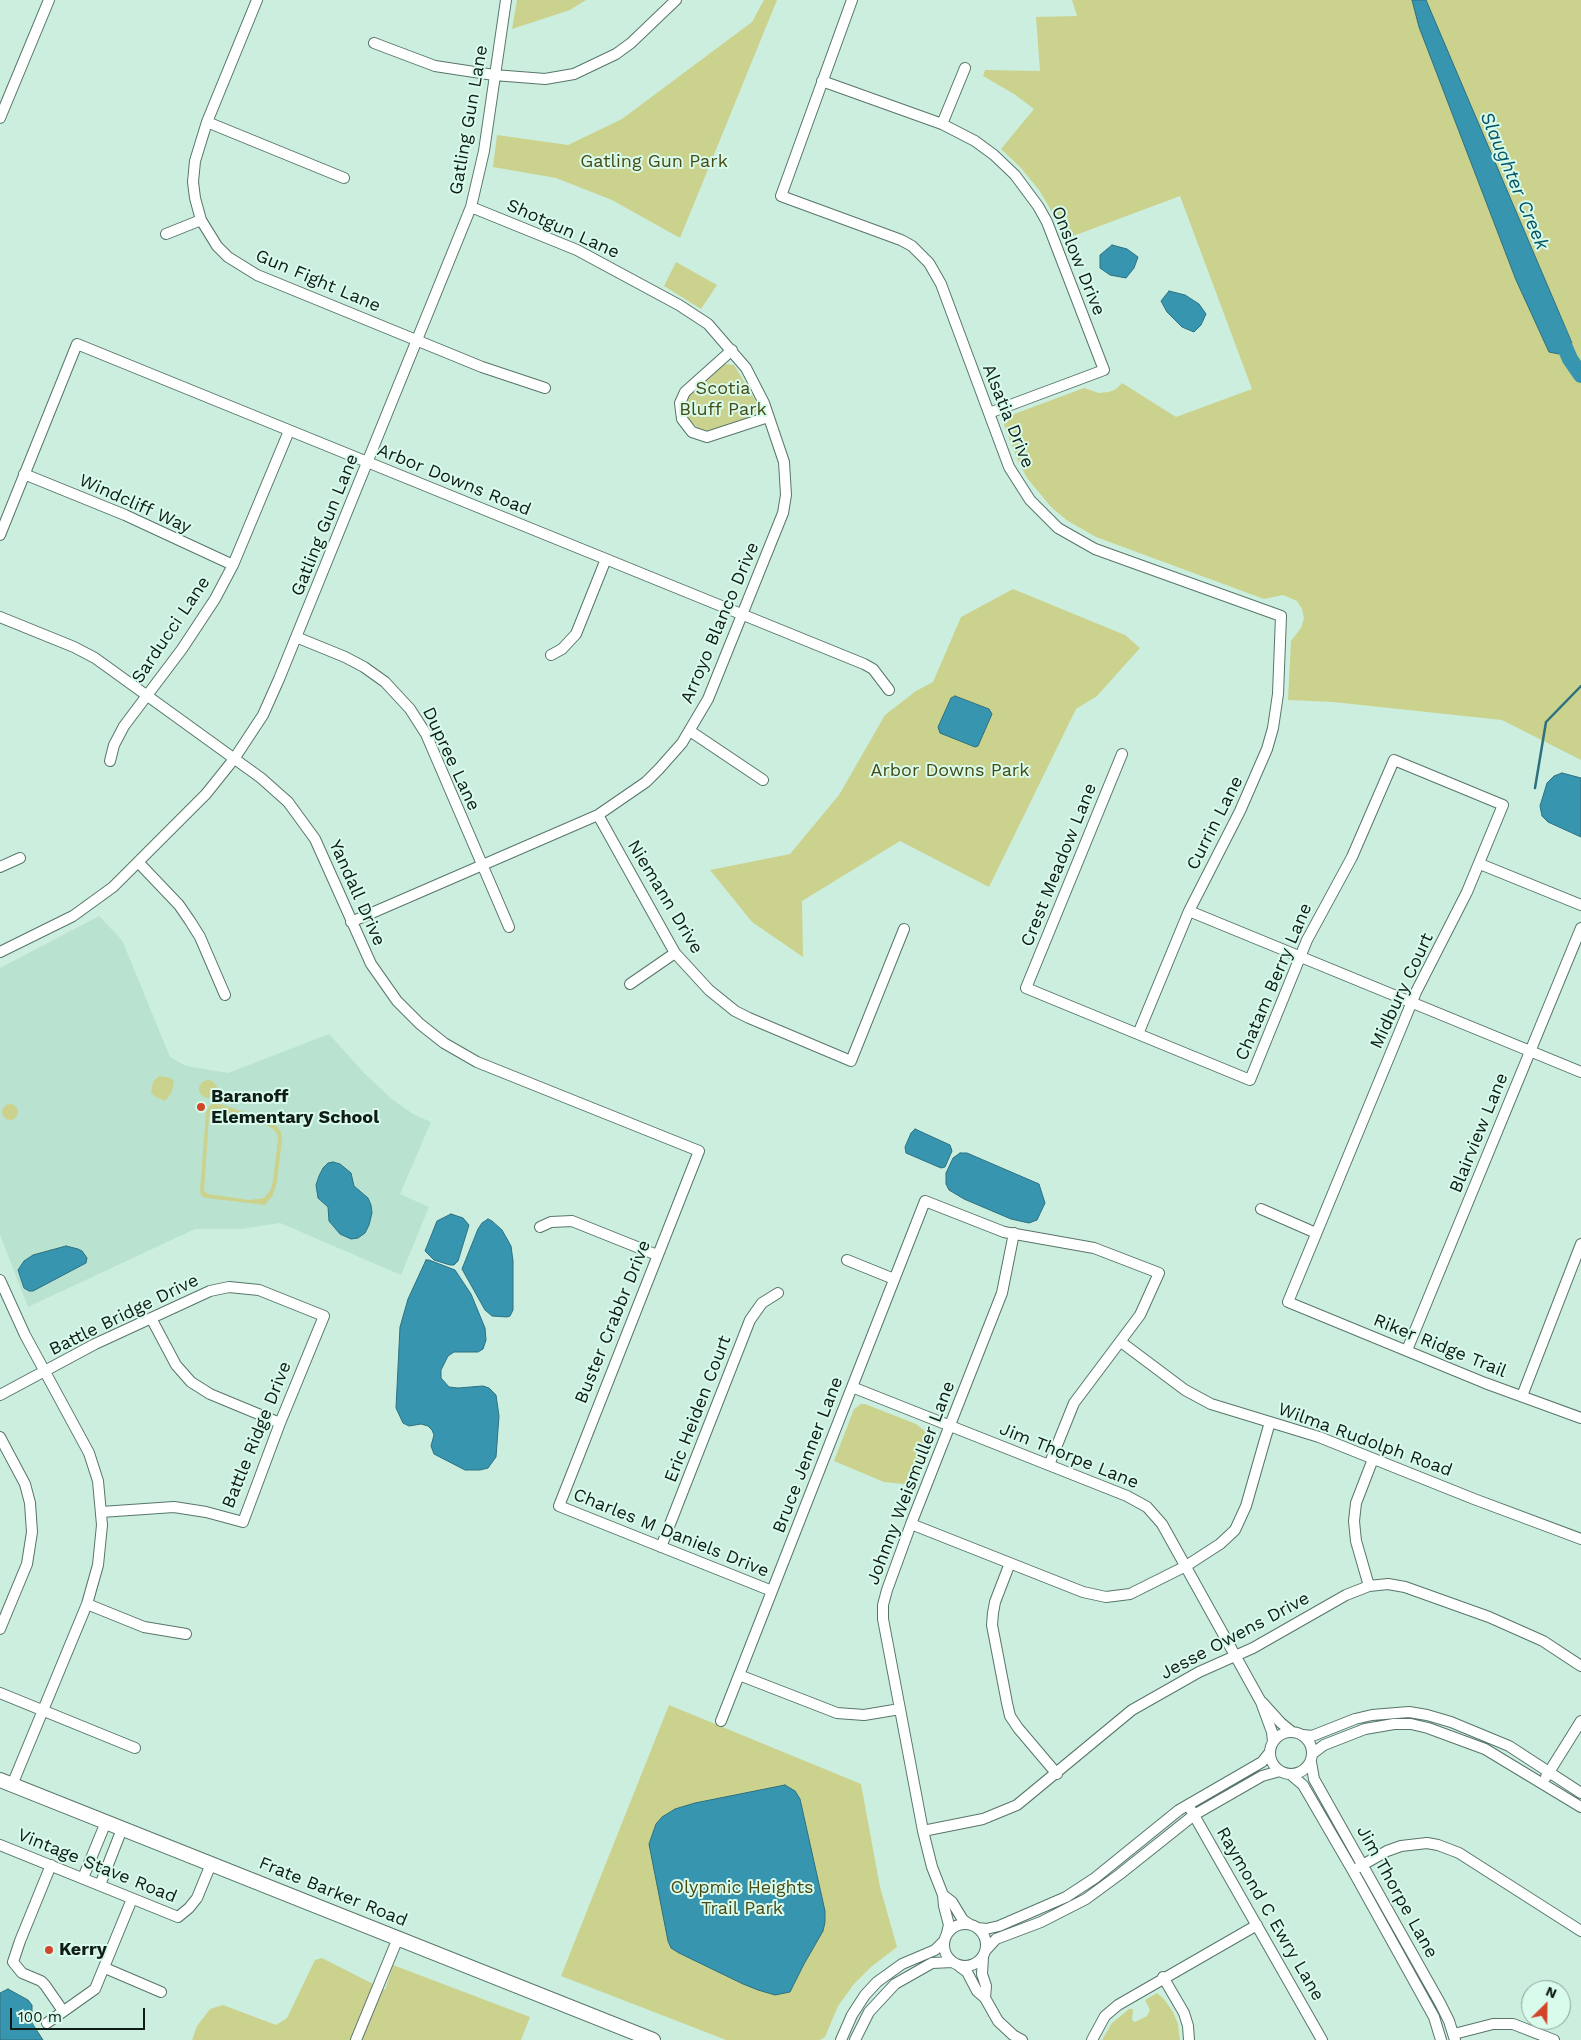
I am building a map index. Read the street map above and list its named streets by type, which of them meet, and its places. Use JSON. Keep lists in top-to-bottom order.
{
  "streets": {
    "street": [
      "Gatling Gun Lane",
      "Shotgun Lane",
      "Onslow Drive",
      "Gun Fight Lane",
      "Alsatia Drive",
      "Arbor Downs Road",
      "Windcliff Way",
      "Arroyo Blanco Drive",
      "Sarducci Lane",
      "Dupree Lane",
      "Currin Lane",
      "Crest Meadow Lane",
      "Yandall Drive",
      "Niemann Drive",
      "Chatam Berry Lane",
      "Midbury Court",
      "Blairview Lane",
      "Battle Bridge Drive",
      "Buster Crabbr Drive",
      "Riker Ridge Trail",
      "Eric Heiden Court",
      "Battle Ridge Drive",
      "Wilma Rudolph Road",
      "Bruce Jenner Lane",
      "Jim Thorpe Lane",
      "Johnny Weismuller Lane",
      "Charles M Daniels Drive",
      "Jesse Owens Drive",
      "Vintage Stave Road",
      "Frate Barker Road",
      "Raymond C Ewry Lane"
    ]
  },
  "crossings": [
    ["Gatling Gun Lane", "Shotgun Lane"],
    ["Gatling Gun Lane", "Gun Fight Lane"],
    ["Gatling Gun Lane", "Arbor Downs Road"],
    ["Gatling Gun Lane", "Dupree Lane"],
    ["Gatling Gun Lane", "Yandall Drive"],
    ["Shotgun Lane", "Arroyo Blanco Drive"],
    ["Onslow Drive", "Alsatia Drive"],
    ["Alsatia Drive", "Currin Lane"],
    ["Arbor Downs Road", "Windcliff Way"],
    ["Arbor Downs Road", "Arroyo Blanco Drive"],
    ["Arbor Downs Road", "Sarducci Lane"],
    ["Windcliff Way", "Sarducci Lane"],
    ["Arroyo Blanco Drive", "Dupree Lane"],
    ["Arroyo Blanco Drive", "Yandall Drive"],
    ["Arroyo Blanco Drive", "Niemann Drive"],
    ["Sarducci Lane", "Yandall Drive"],
    ["Currin Lane", "Chatam Berry Lane"],
    ["Crest Meadow Lane", "Chatam Berry Lane"],
    ["Yandall Drive", "Buster Crabbr Drive"],
    ["Chatam Berry Lane", "Midbury Court"],
    ["Midbury Court", "Riker Ridge Trail"],
    ["Blairview Lane", "Riker Ridge Trail"],
    ["Battle Bridge Drive", "Battle Ridge Drive"],
    ["Buster Crabbr Drive", "Charles M Daniels Drive"],
    ["Eric Heiden Court", "Charles M Daniels Drive"],
    ["Bruce Jenner Lane", "Jim Thorpe Lane"],
    ["Bruce Jenner Lane", "Johnny Weismuller Lane"],
    ["Bruce Jenner Lane", "Charles M Daniels Drive"],
    ["Jim Thorpe Lane", "Johnny Weismuller Lane"],
    ["Jim Thorpe Lane", "Jesse Owens Drive"],
    ["Johnny Weismuller Lane", "Jesse Owens Drive"],
    ["Vintage Stave Road", "Frate Barker Road"]
  ],
  "water": ["Slaughter Creek"],
  "parks": [
    "Gatling Gun Park",
    "Scotia Bluff Park",
    "Arbor Downs Park",
    "Olypmic Heights Trail Park"
  ],
  "places": ["Baranoff Elementary School", "Kerry"],
  "scale_bar": "100 m",
  "north": "top right"
}
